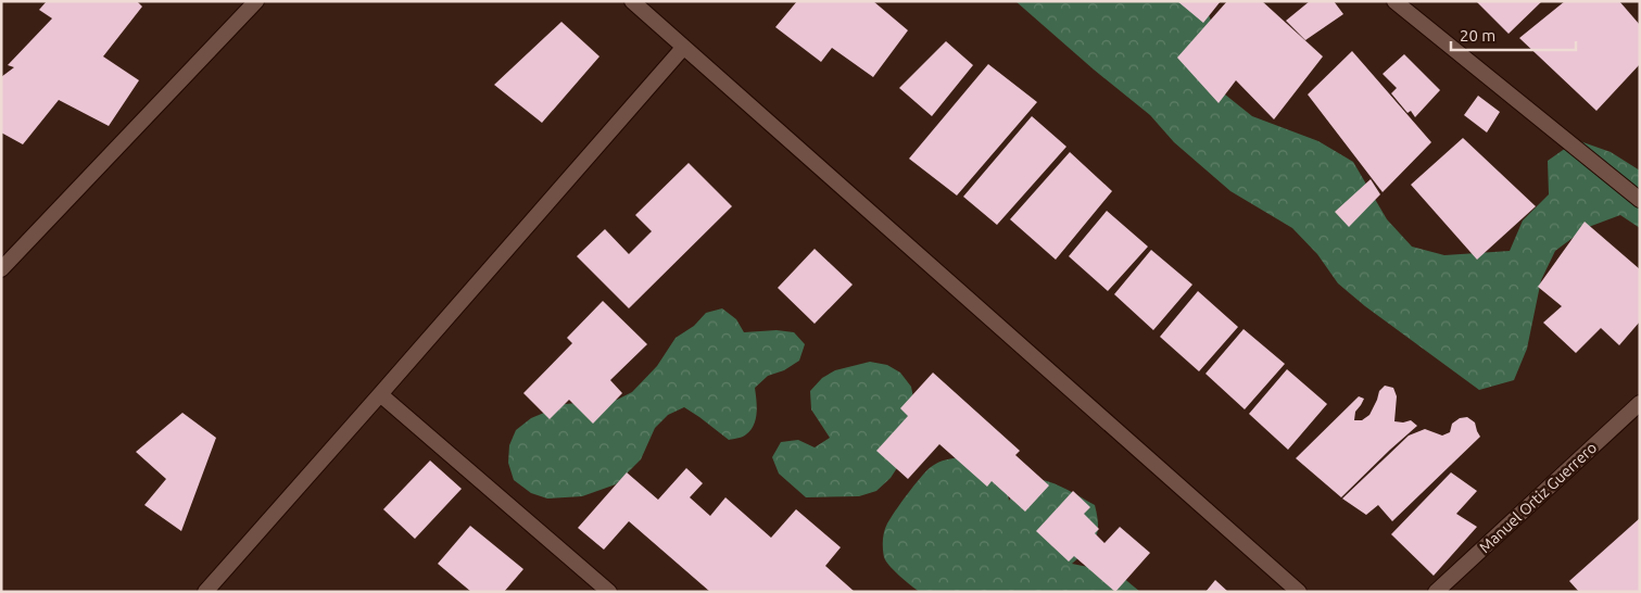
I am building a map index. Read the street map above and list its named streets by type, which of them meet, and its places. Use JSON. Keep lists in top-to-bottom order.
{
  "streets": {
    "street": ["Manuel Ortiz Guerrero"]
  },
  "scale_bar": "20 m"
}
